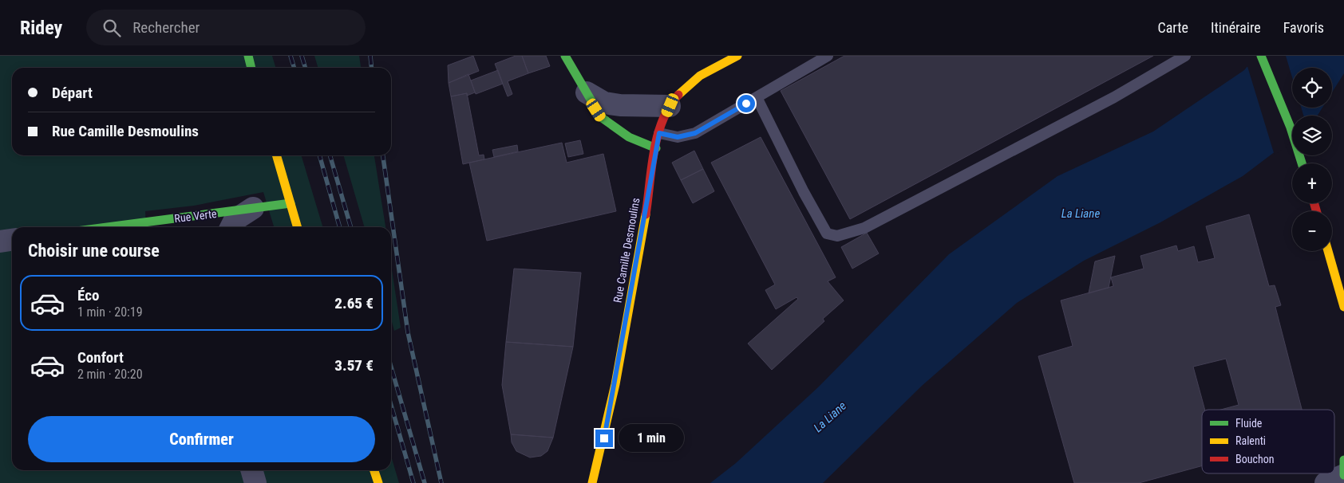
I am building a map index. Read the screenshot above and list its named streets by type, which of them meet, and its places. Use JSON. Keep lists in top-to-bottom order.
{
  "streets": {
    "street": ["Rue Verte", "Rue Camille Desmoulins"]
  },
  "water": ["La Liane"],
  "legend": ["Fluide", "Ralenti", "Bouchon"],
  "page": {
    "header": "Ridey",
    "search": "Rechercher",
    "nav": ["Carte", "Itinéraire", "Favoris"],
    "map_buttons": ["+", "−"],
    "banner": ["Départ", "Rue Camille Desmoulins"],
    "heading": "Choisir une course",
    "list": [
      {
        "name": "Éco",
        "note": "1 min · 20:19",
        "value": "2.65 €"
      },
      {
        "name": "Confort",
        "note": "2 min · 20:20",
        "value": "3.57 €"
      }
    ],
    "buttons": "Confirmer",
    "bubble": "1 min"
  }
}
